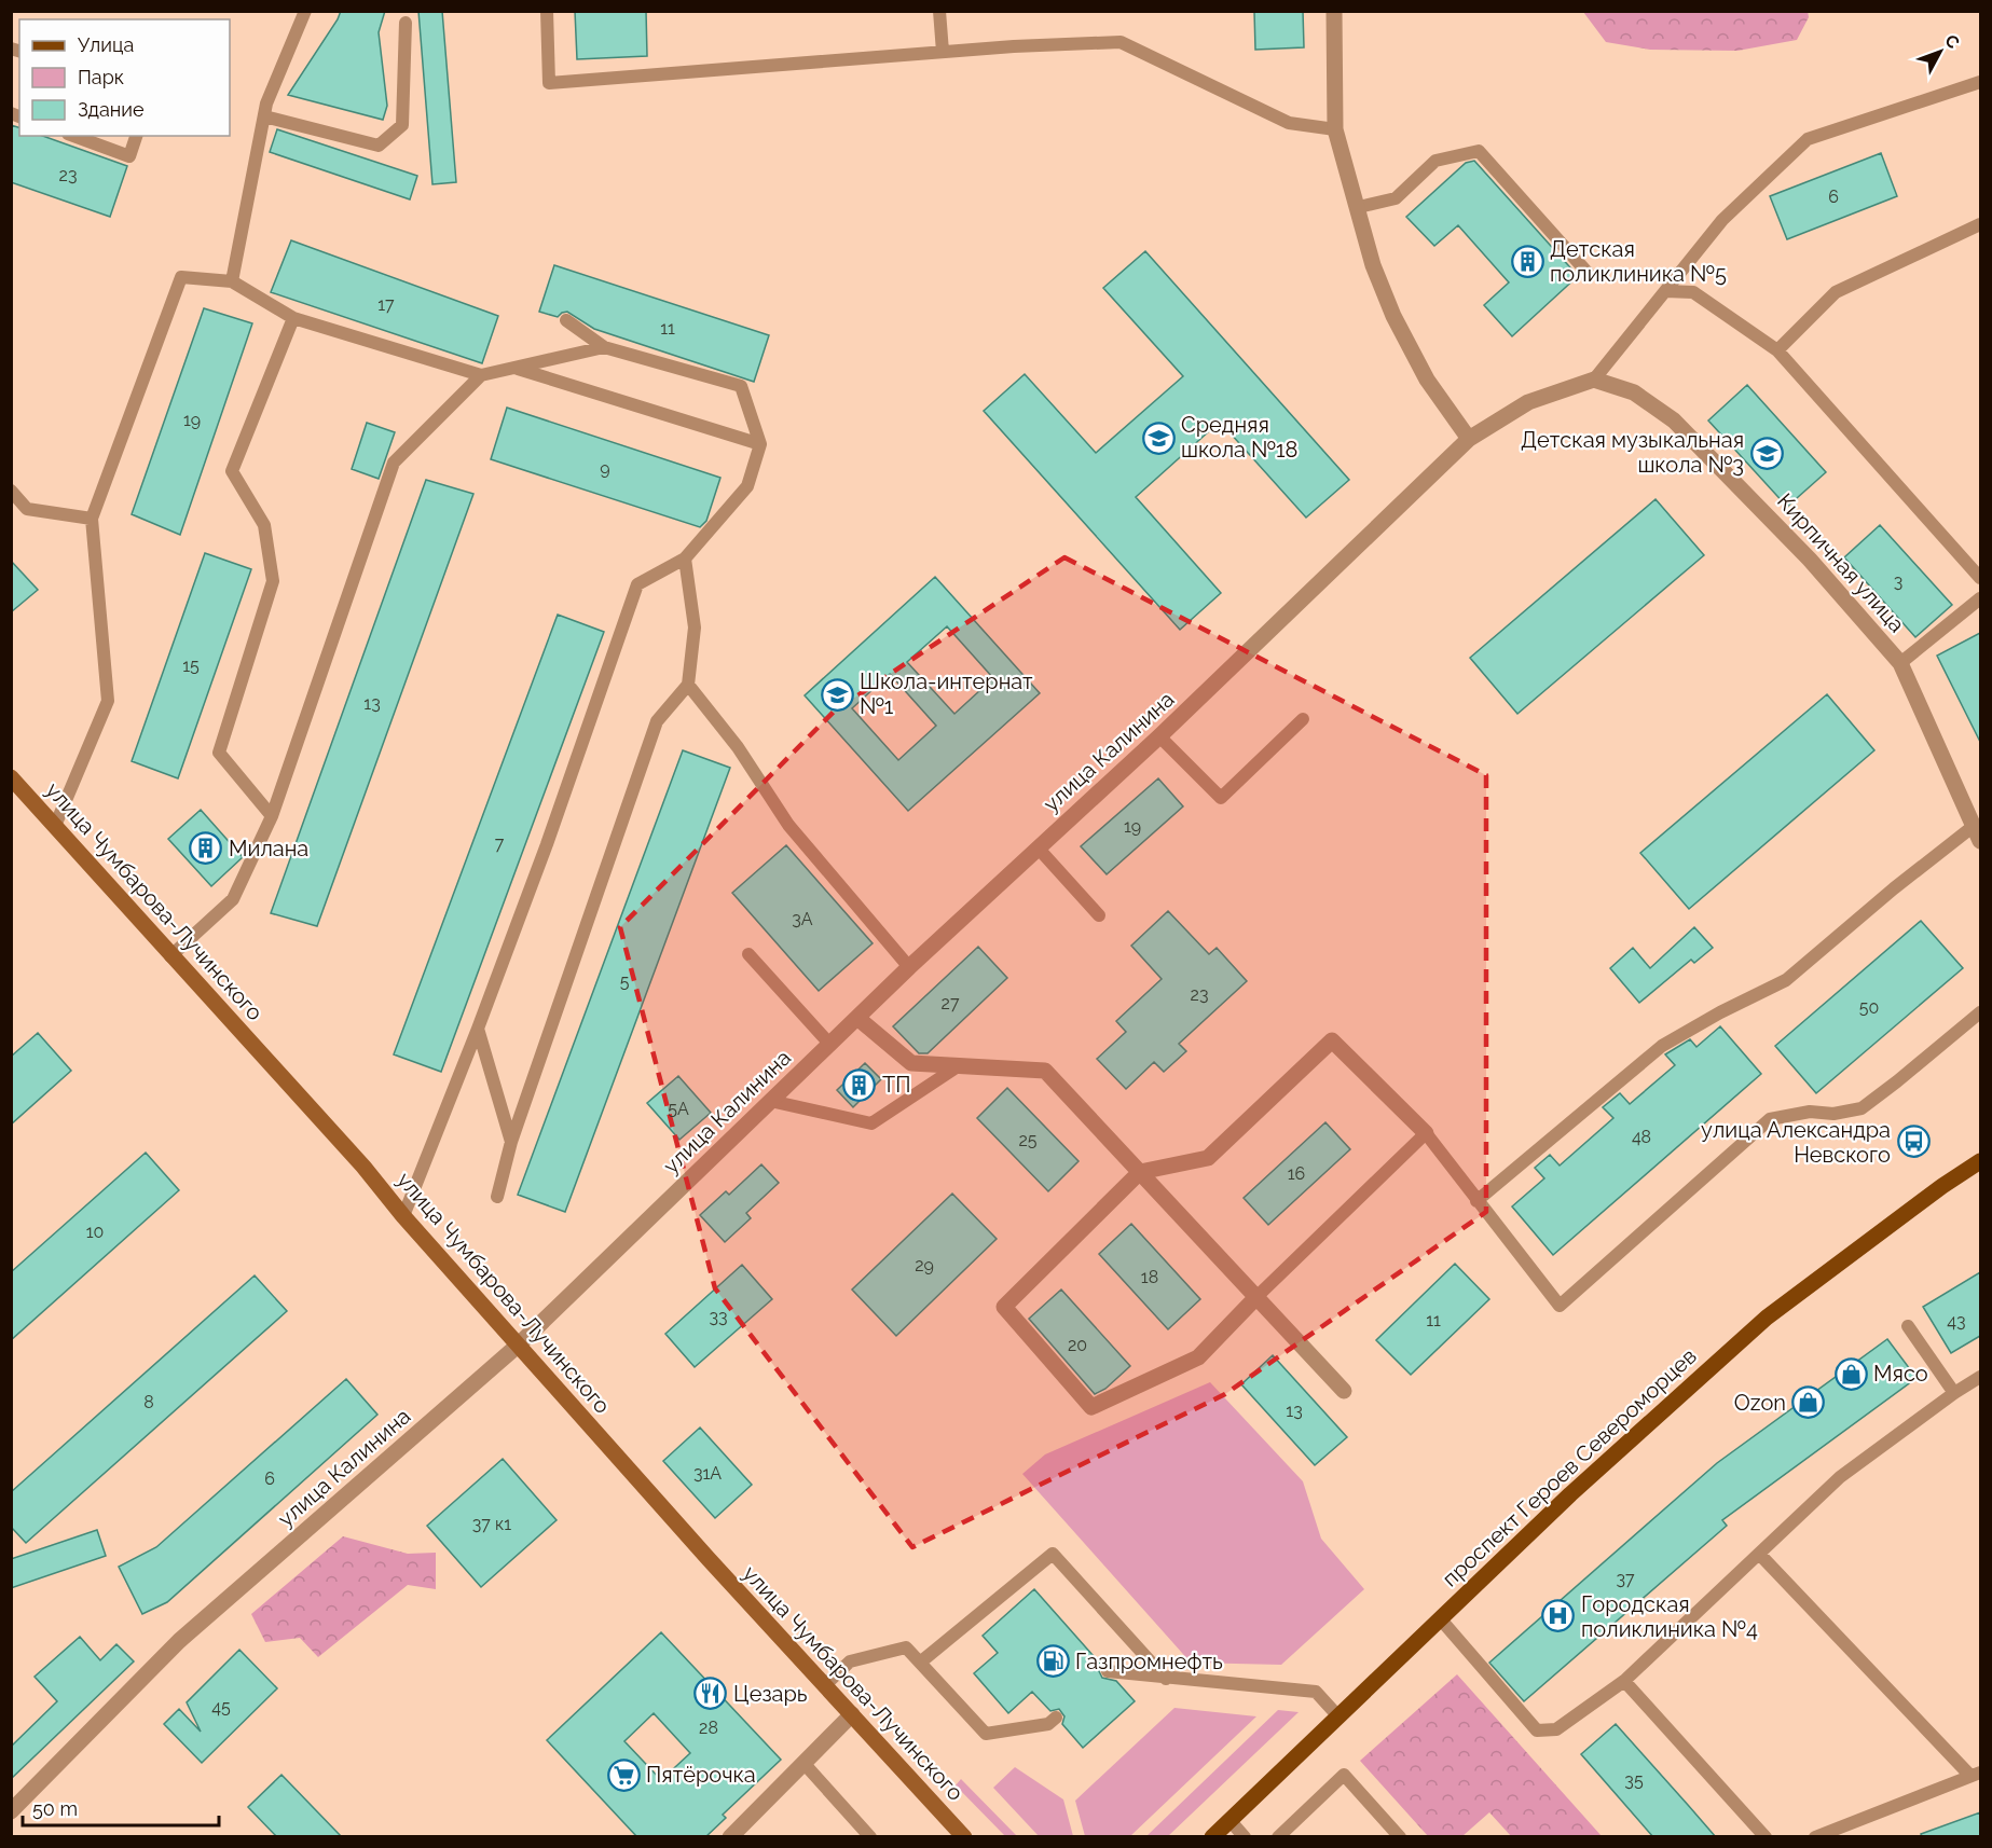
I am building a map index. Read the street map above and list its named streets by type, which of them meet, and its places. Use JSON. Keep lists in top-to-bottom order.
{
  "streets": {
    "main road": ["проспект Героев Североморцев"],
    "street": ["Кирпичная улица", "улица Калинина", "улица Чумбарова-Лучинского"]
  },
  "crossings": [
    ["Кирпичная улица", "улица Калинина"],
    ["улица Калинина", "улица Чумбарова-Лучинского"]
  ],
  "places": {
    "building": ["Детская поликлиника №5", "Милана", "ТП"],
    "school or university": ["Средняя школа №18", "Детская музыкальная школа №3", "Школа-интернат №1"],
    "bus stop": ["улица Александра Невского"],
    "shop": ["Мясо", "Ozon"],
    "hospital": ["Городская поликлиника №4"],
    "fuel station": ["Газпромнефть"],
    "restaurant": ["Цезарь"],
    "supermarket": ["Пятёрочка"]
  },
  "house_numbers": [
    "23",
    "6",
    "17",
    "11",
    "19",
    "9",
    "3",
    "15",
    "13",
    "19",
    "7",
    "3А",
    "5",
    "23",
    "27",
    "50",
    "5А",
    "48",
    "25",
    "16",
    "10",
    "29",
    "18",
    "33",
    "11",
    "43",
    "20",
    "8",
    "13",
    "31А",
    "6",
    "37 к1",
    "37",
    "45",
    "28",
    "35"
  ],
  "legend": ["Улица", "Парк", "Здание"],
  "scale_bar": "50 m",
  "north": "top right"
}
